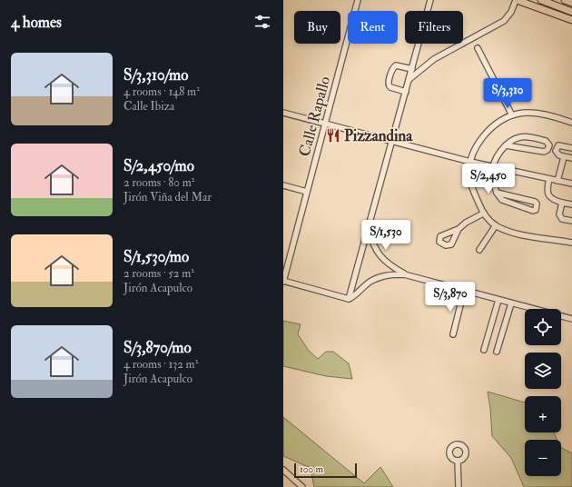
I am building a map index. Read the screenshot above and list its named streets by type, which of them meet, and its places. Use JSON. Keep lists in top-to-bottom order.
{
  "streets": {
    "street": ["Calle Rapallo"]
  },
  "places": {
    "restaurant": ["Pizzandina"]
  },
  "scale_bar": "100 m",
  "page": {
    "heading": "4 homes",
    "chip": ["Buy", "Rent", "Filters"],
    "list": [
      {
        "name": "S/3,310/mo",
        "note": "4 rooms · 148 m² · Calle Ibiza"
      },
      {
        "name": "S/2,450/mo",
        "note": "2 rooms · 80 m² · Jirón Viña del Mar"
      },
      {
        "name": "S/1,530/mo",
        "note": "2 rooms · 52 m² · Jirón Acapulco"
      },
      {
        "name": "S/3,870/mo",
        "note": "4 rooms · 132 m² · Jirón Acapulco"
      }
    ],
    "price": [
      "S/3,310",
      "S/2,450",
      "S/1,530",
      "S/3,870"
    ],
    "map_buttons": ["+", "−"],
    "scale": "100 m"
  }
}
